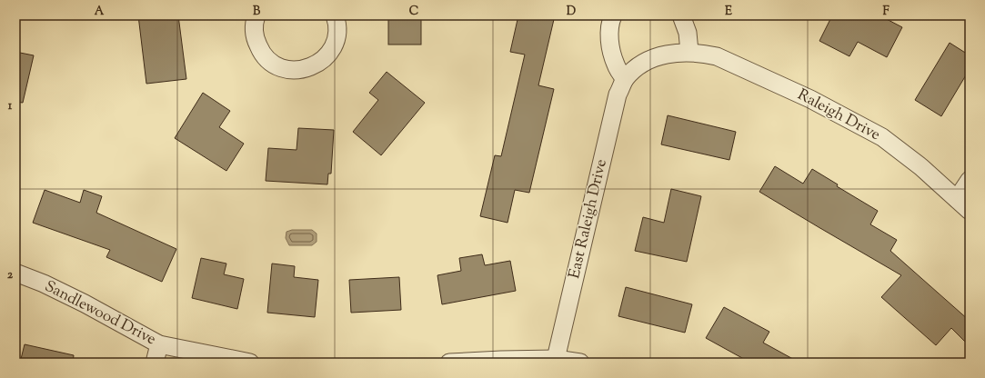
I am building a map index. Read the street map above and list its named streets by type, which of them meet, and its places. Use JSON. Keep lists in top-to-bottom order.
{
  "streets": {
    "street": ["Raleigh Drive", "East Raleigh Drive", "Sandlewood Drive"]
  },
  "crossings": [
    ["Raleigh Drive", "East Raleigh Drive"]
  ],
  "grid": {
    "columns": [
      "A",
      "B",
      "C",
      "D",
      "E",
      "F"
    ],
    "rows": ["1", "2"]
  }
}
